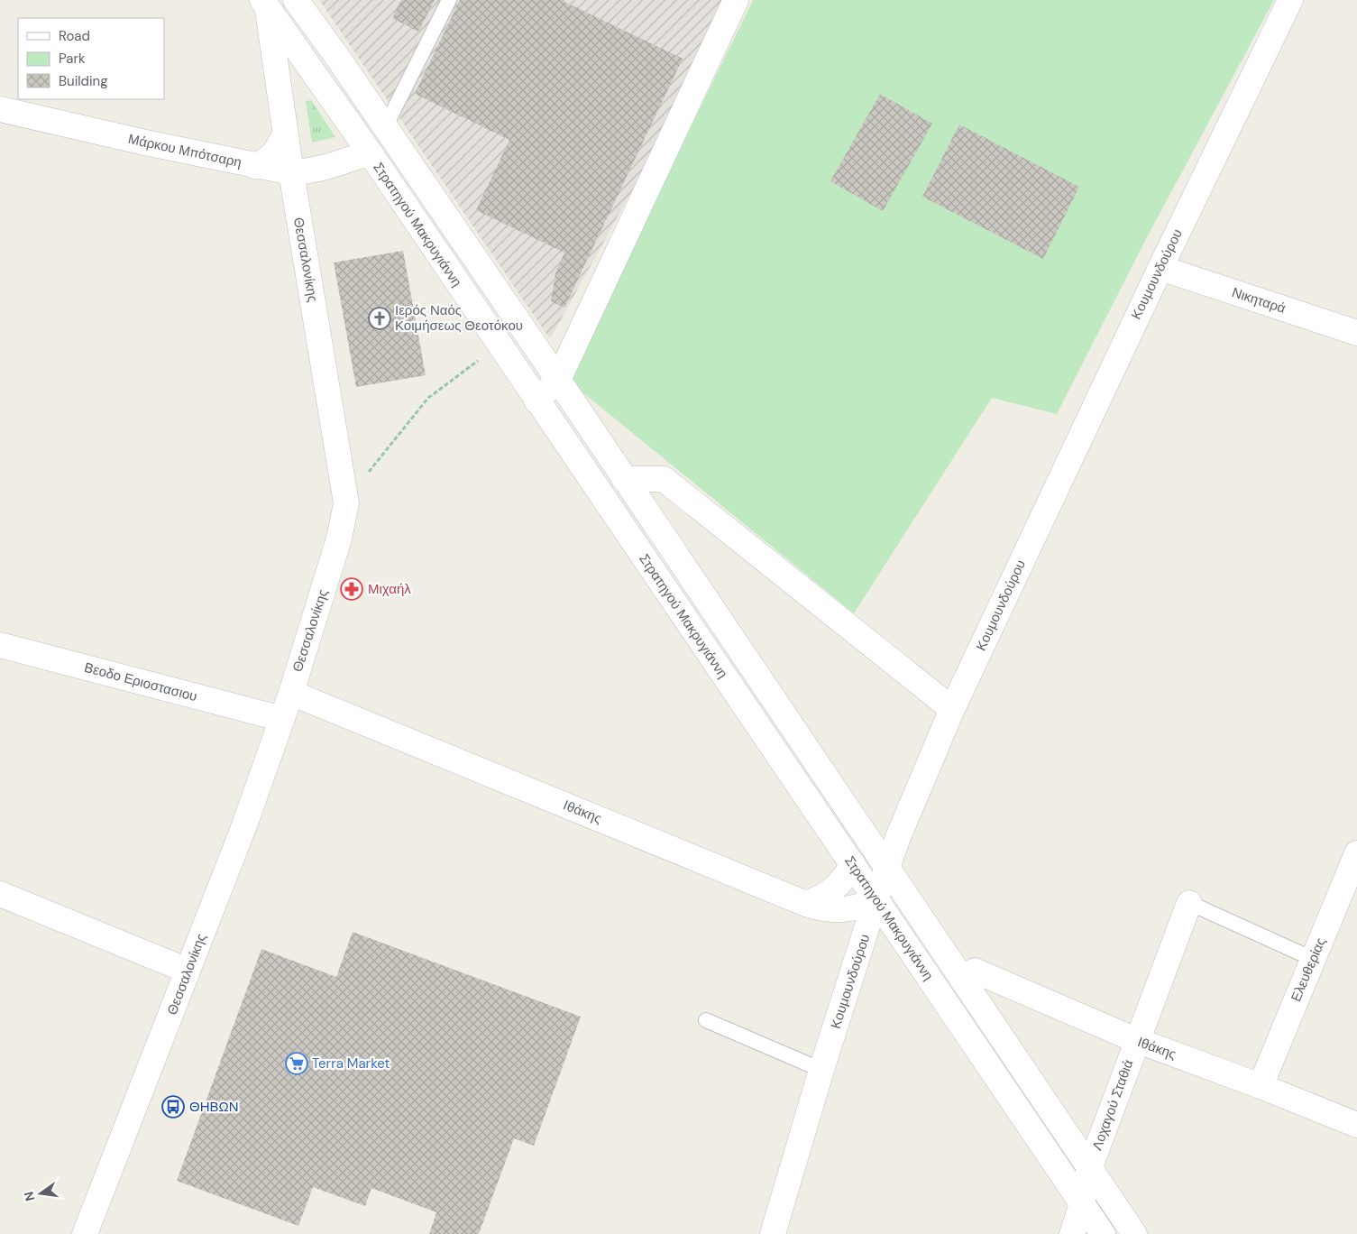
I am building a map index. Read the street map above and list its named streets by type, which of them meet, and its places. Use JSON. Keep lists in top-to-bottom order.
{
  "streets": {
    "street": [
      "Μάρκου Μπότσαρη",
      "Στρατηγού Μακρυγιάννη",
      "Θεσσαλονίκης",
      "Κουμουνδούρου",
      "Νικηταρά",
      "Βεοδο Εριοστασιου",
      "Ιθάκης",
      "Ελευθερίας",
      "Λοχαγού Σταθιά"
    ]
  },
  "crossings": [
    ["Μάρκου Μπότσαρη", "Στρατηγού Μακρυγιάννη"],
    ["Μάρκου Μπότσαρη", "Θεσσαλονίκης"],
    ["Στρατηγού Μακρυγιάννη", "Θεσσαλονίκης"],
    ["Στρατηγού Μακρυγιάννη", "Κουμουνδούρου"],
    ["Στρατηγού Μακρυγιάννη", "Ιθάκης"],
    ["Στρατηγού Μακρυγιάννη", "Λοχαγού Σταθιά"],
    ["Θεσσαλονίκης", "Βεοδο Εριοστασιου"],
    ["Θεσσαλονίκης", "Ιθάκης"],
    ["Κουμουνδούρου", "Νικηταρά"],
    ["Κουμουνδούρου", "Ιθάκης"],
    ["Ιθάκης", "Ελευθερίας"],
    ["Ιθάκης", "Λοχαγού Σταθιά"]
  ],
  "places": {
    "church": ["Ιερός Ναός Κοιμήσεως Θεοτόκου"],
    "pharmacy": ["Μιχαήλ"],
    "supermarket": ["Terra Market"],
    "bus stop": ["ΘΗΒΩΝ"]
  },
  "legend": ["Road", "Park", "Building"],
  "north": "left"
}
